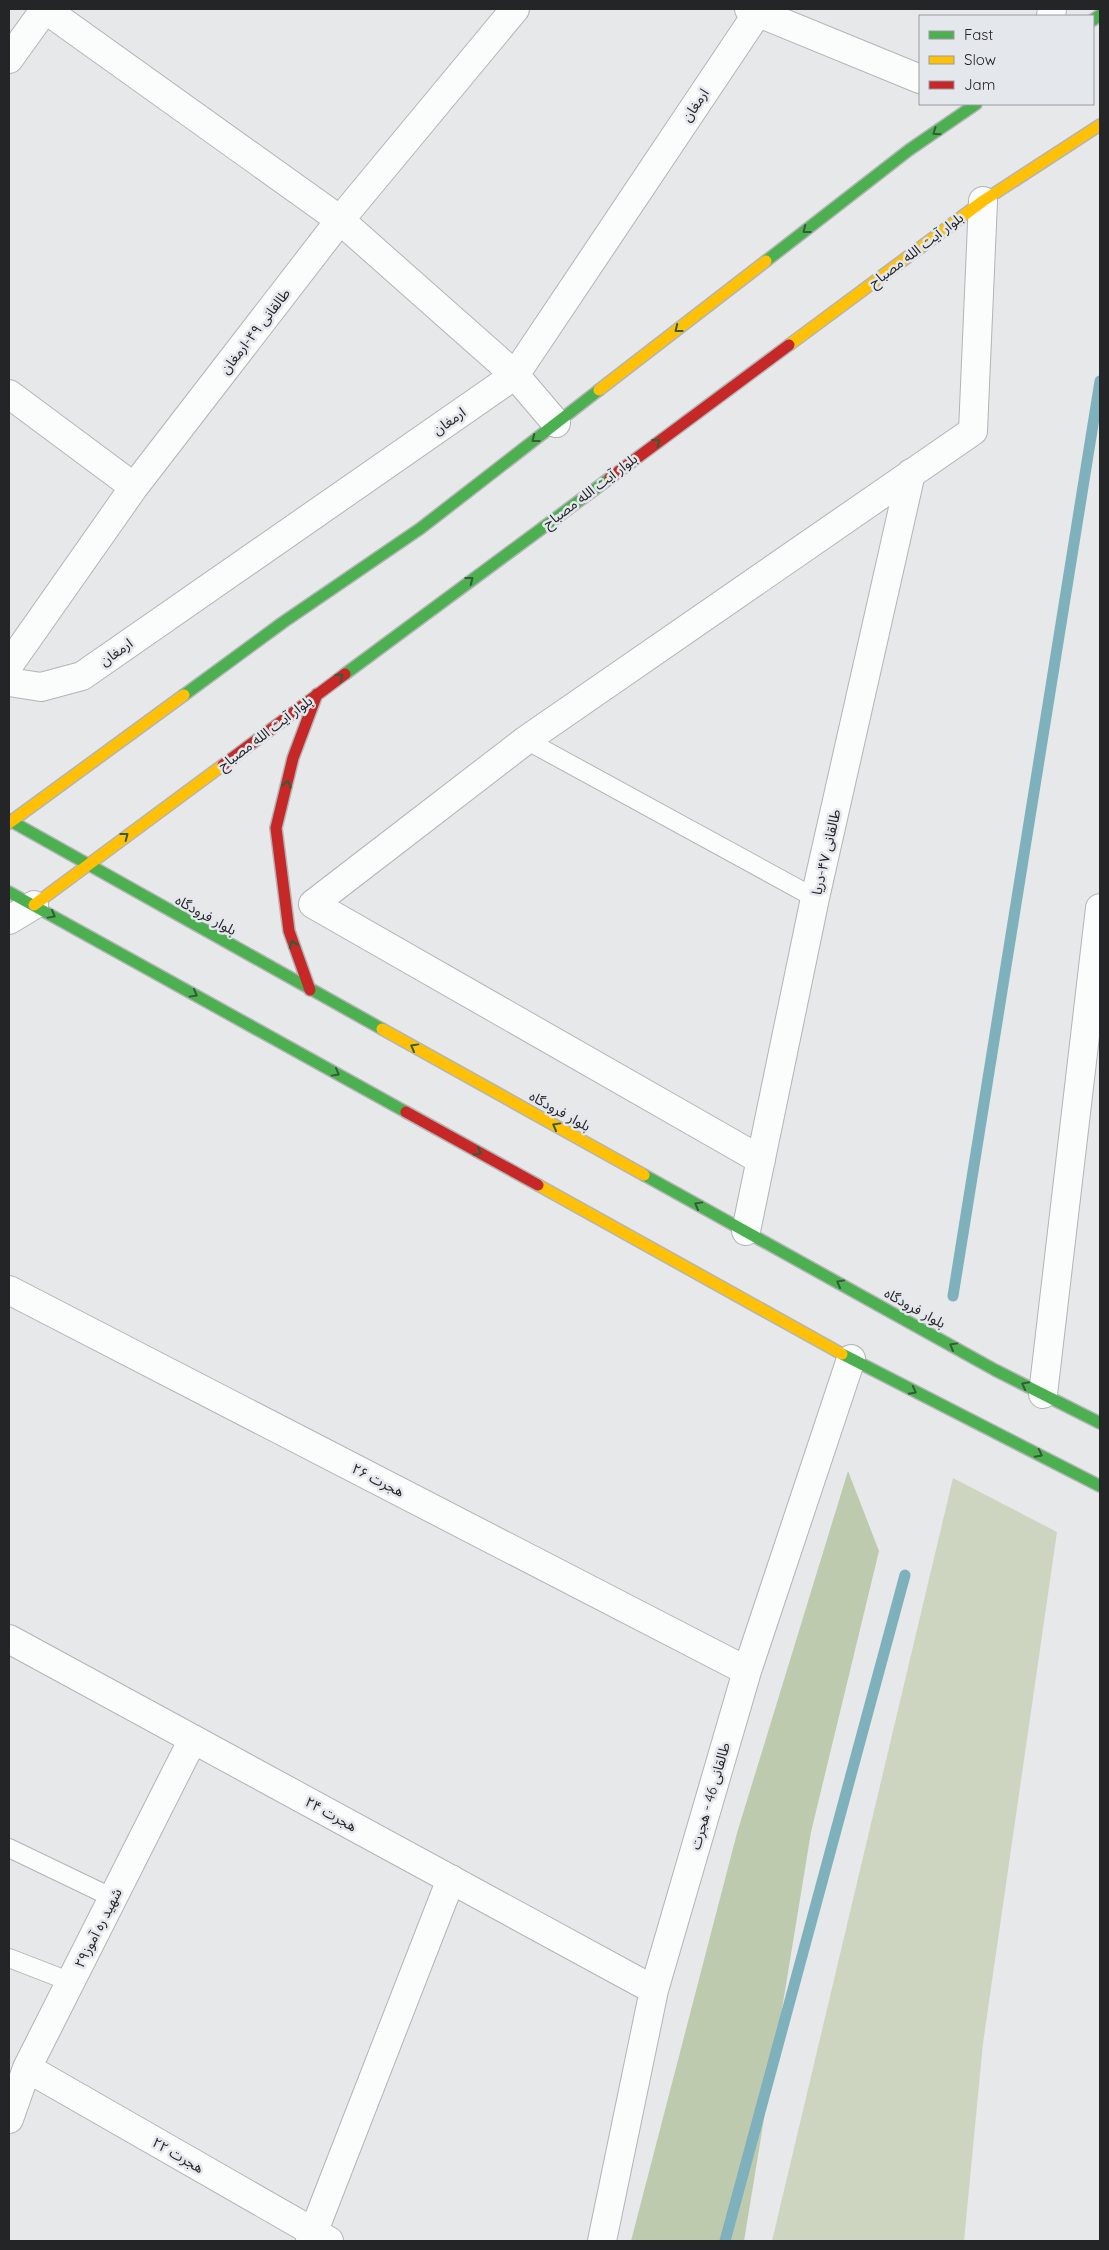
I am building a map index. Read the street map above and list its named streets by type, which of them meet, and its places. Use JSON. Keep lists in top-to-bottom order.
{
  "streets": {
    "main road": ["بلوار آیت الله مصباح", "بلوار فرودگاه"],
    "street": [
      "ارمغان",
      "طالقانی ۴۹-ارمغان",
      "طالقانی ۴۷-دریا",
      "هجرت ۲۶",
      "طالقانی 46 - هجرت",
      "هجرت ۲۴",
      "شهید ره آموز۲۹",
      "هجرت ۲۲"
    ]
  },
  "crossings": [
    ["بلوار آیت الله مصباح", "بلوار فرودگاه"],
    ["طالقانی ۴۷-دریا", "بلوار فرودگاه"],
    ["هجرت ۲۶", "طالقانی 46 - هجرت"],
    ["طالقانی 46 - هجرت", "هجرت ۲۴"],
    ["هجرت ۲۴", "شهید ره آموز۲۹"],
    ["شهید ره آموز۲۹", "هجرت ۲۲"]
  ],
  "legend": ["Fast", "Slow", "Jam"]
}
